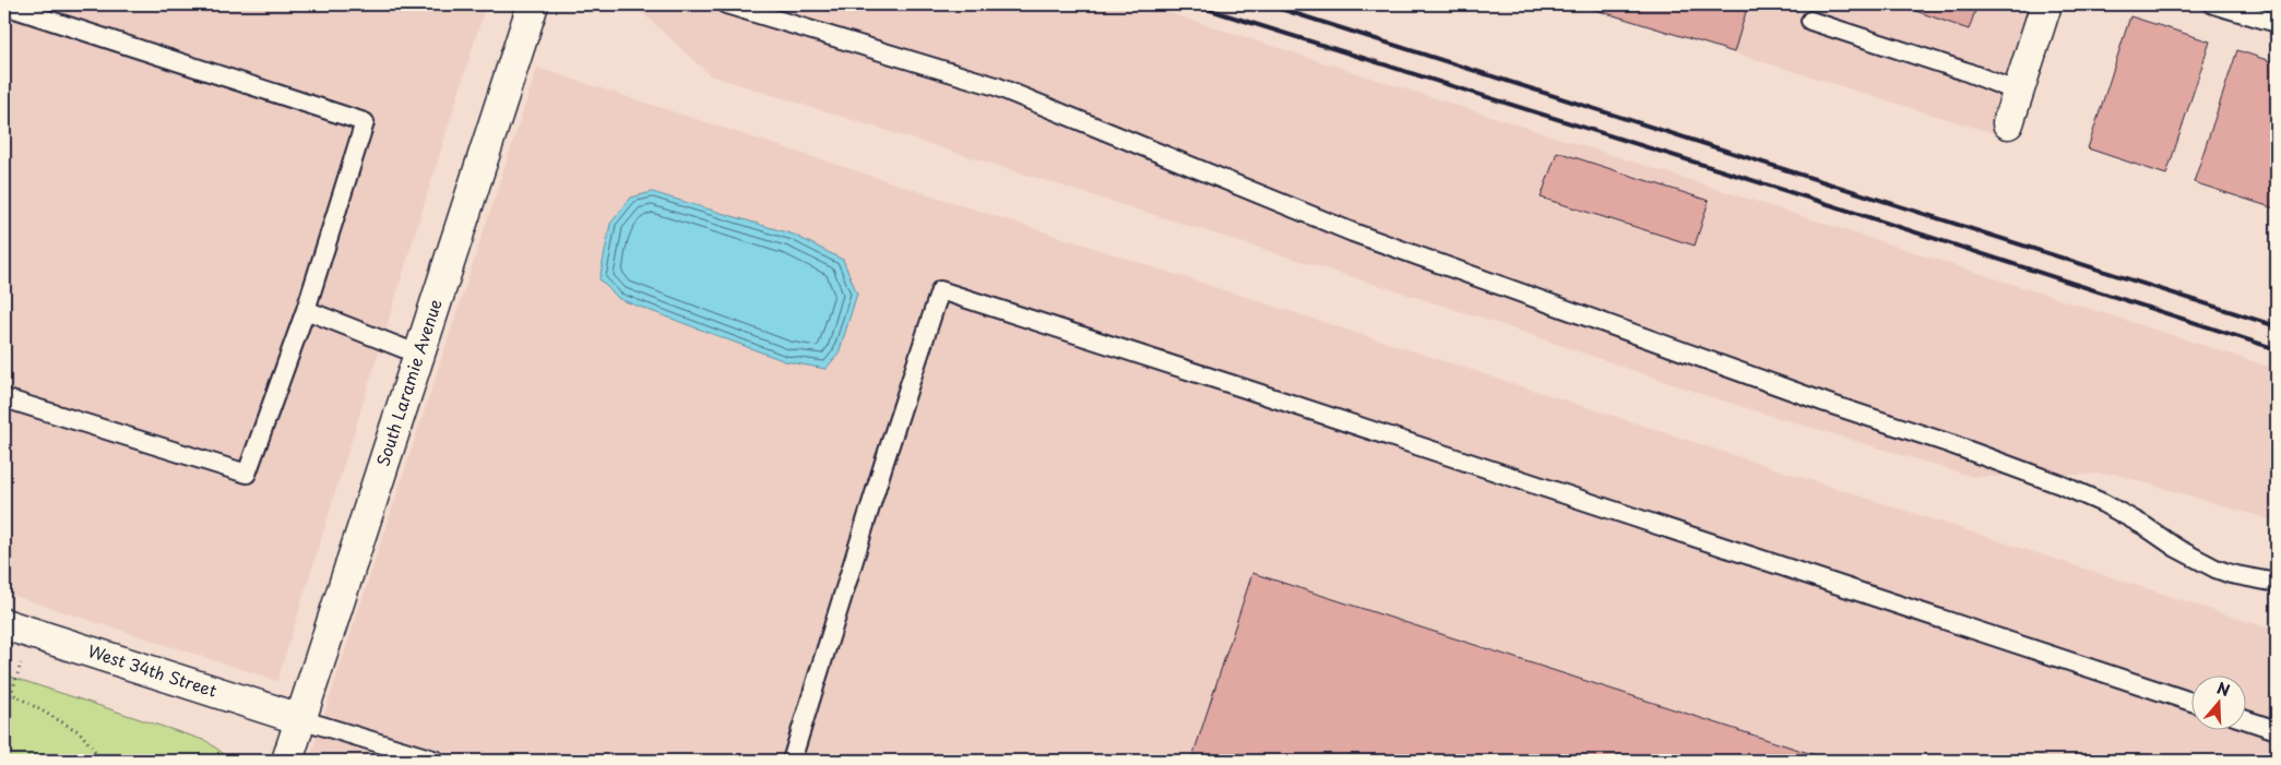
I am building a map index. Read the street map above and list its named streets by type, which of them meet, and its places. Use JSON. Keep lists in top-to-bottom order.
{
  "streets": {
    "main road": ["South Laramie Avenue", "West 34th Street"]
  },
  "crossings": [
    ["South Laramie Avenue", "West 34th Street"]
  ],
  "north": "top"
}
